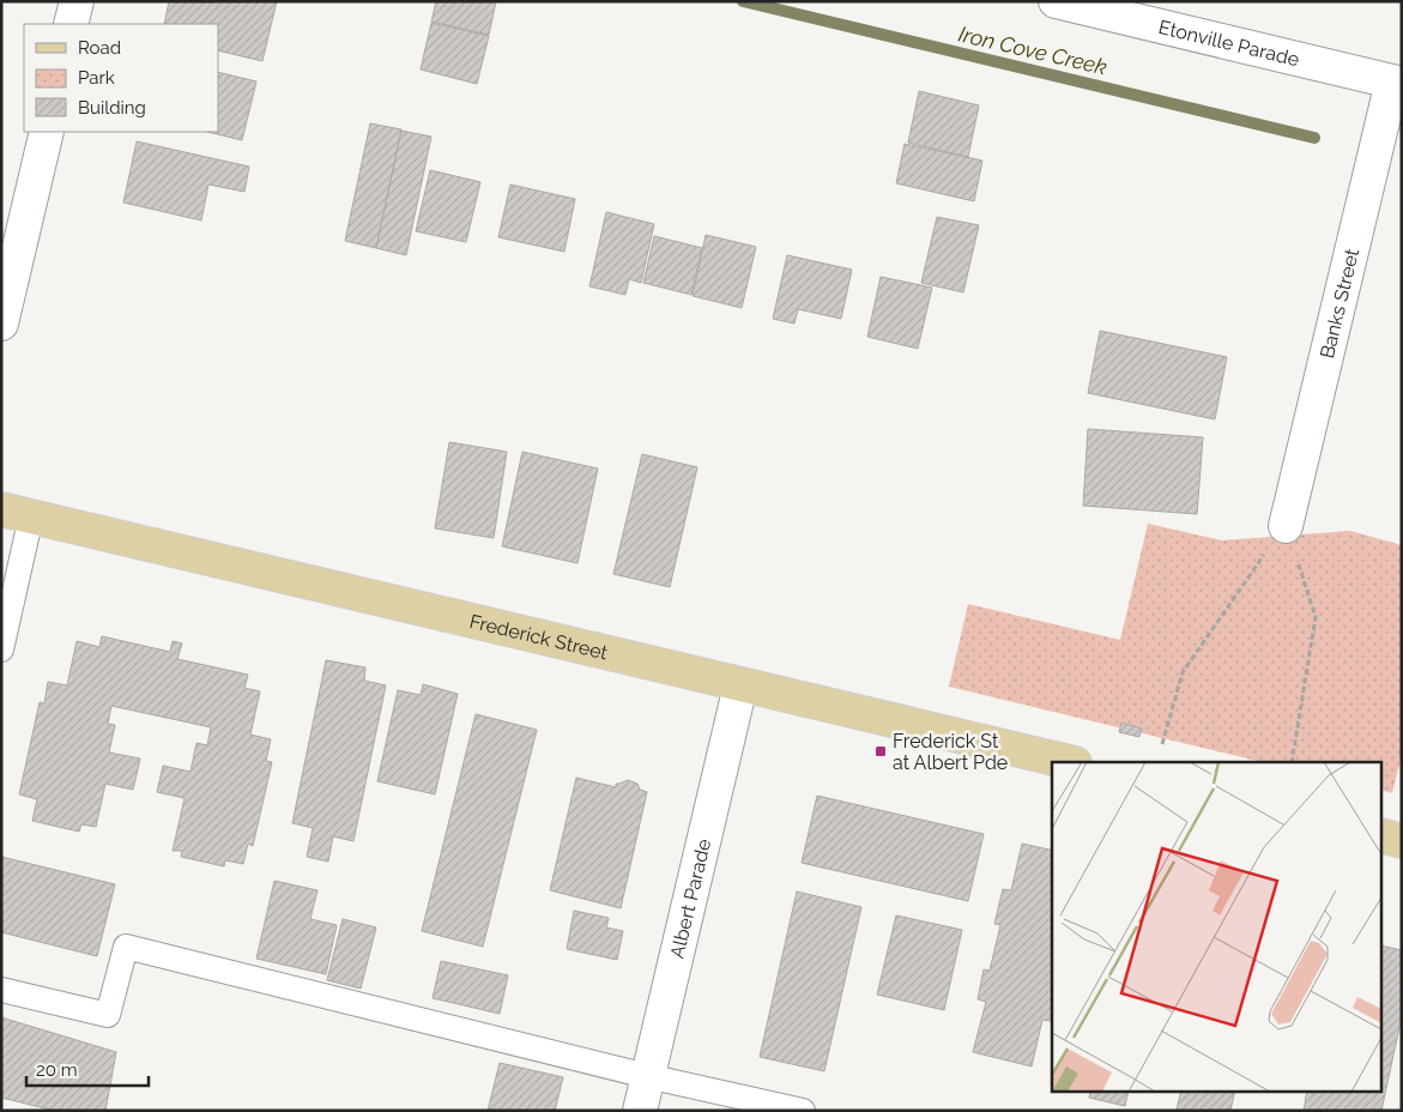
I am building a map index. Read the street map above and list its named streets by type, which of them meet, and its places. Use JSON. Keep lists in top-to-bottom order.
{
  "streets": {
    "main road": ["Frederick Street"],
    "street": ["Etonville Parade", "Banks Street", "Albert Parade"]
  },
  "crossings": [
    ["Etonville Parade", "Banks Street"],
    ["Frederick Street", "Albert Parade"]
  ],
  "water": ["Iron Cove Creek"],
  "places": {
    "transit": ["Frederick St at Albert Pde"]
  },
  "legend": ["Road", "Park", "Building"],
  "scale_bar": "20 m"
}
